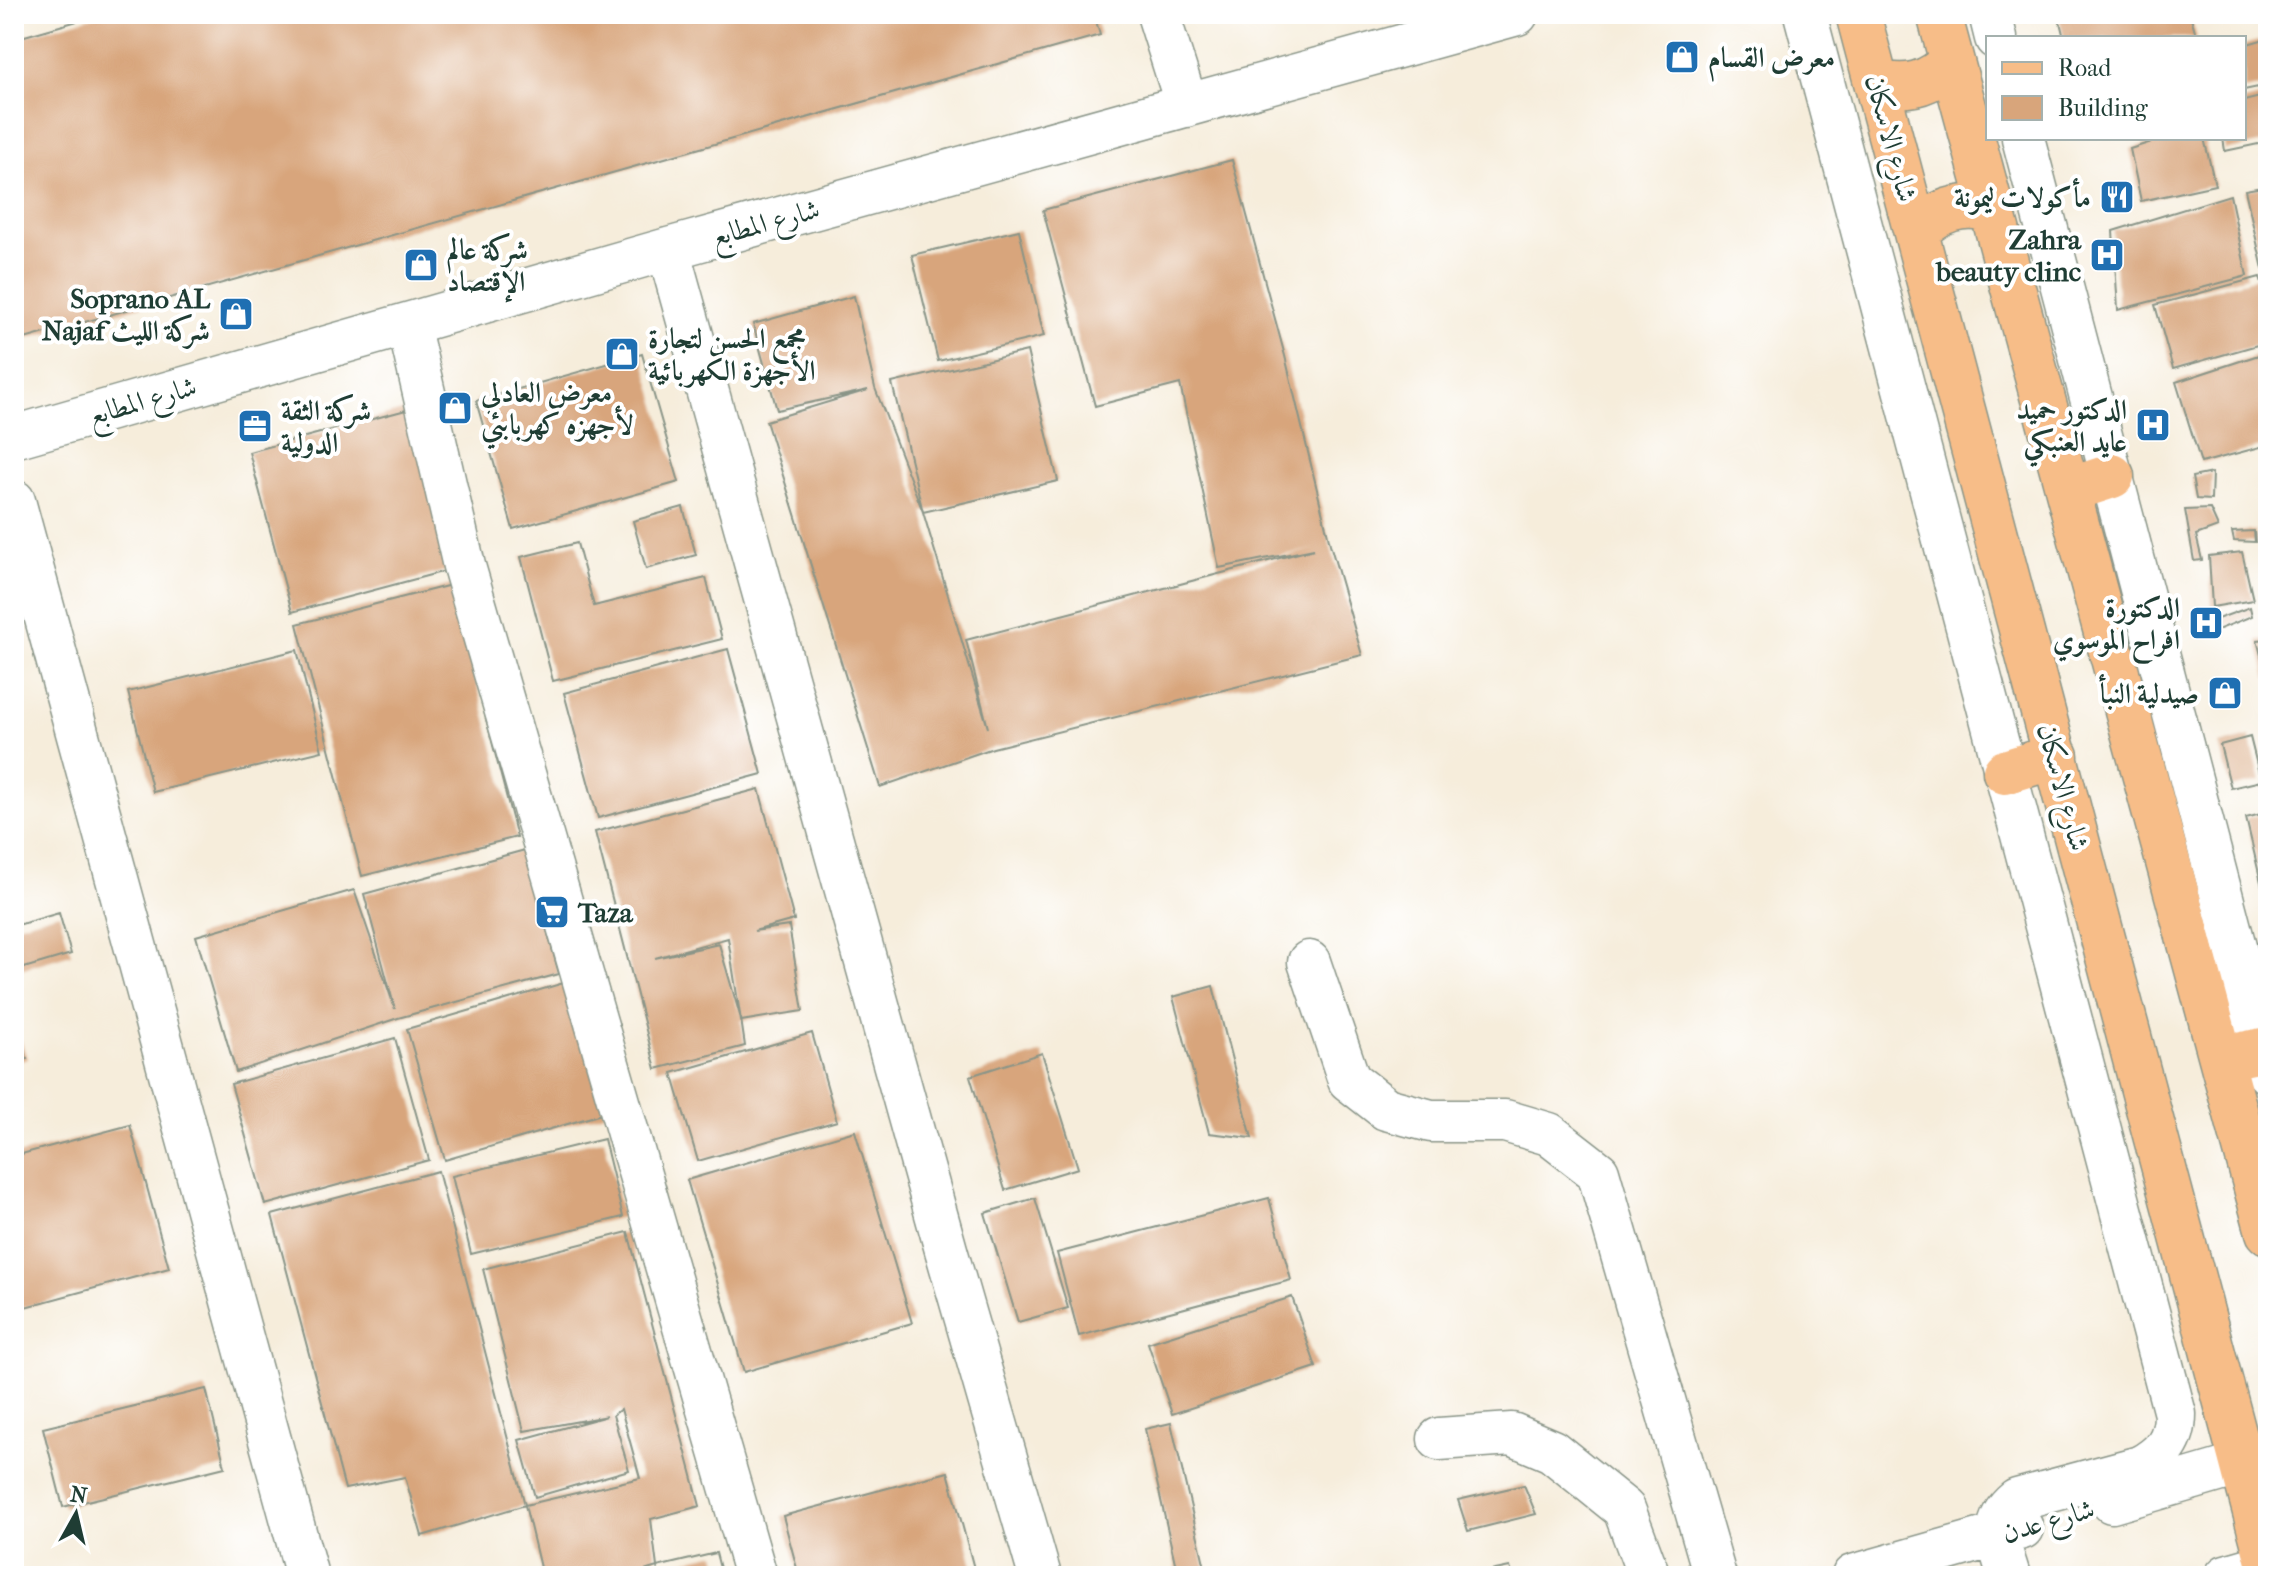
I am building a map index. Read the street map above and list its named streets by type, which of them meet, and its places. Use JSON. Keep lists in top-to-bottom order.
{
  "streets": {
    "main road": ["شارع الاسكان"],
    "street": ["شارع المطابع", "شارع عدن"]
  },
  "crossings": [
    ["شارع الاسكان", "شارع عدن"]
  ],
  "places": {
    "shop": [
      "معرض القسام",
      "شركة عالم الإقتصاد",
      "Soprano AL Najaf شركة الليث",
      "مجمع الحسن لتجارة الأجهزة الكهربائية",
      "معرض العادلي لأجهزه كهربابئي",
      "صيدلية النبأ"
    ],
    "restaurant": ["مأكولات ليمونة"],
    "hospital": ["Zahra beauty clinc", "الدكتور حميد عايد العنبكي", "الدكتورة افراح الموسوي"],
    "office": ["شركة الثقة الدولية"],
    "supermarket": ["Taza"]
  },
  "legend": ["Road", "Building"],
  "north": "top"
}
